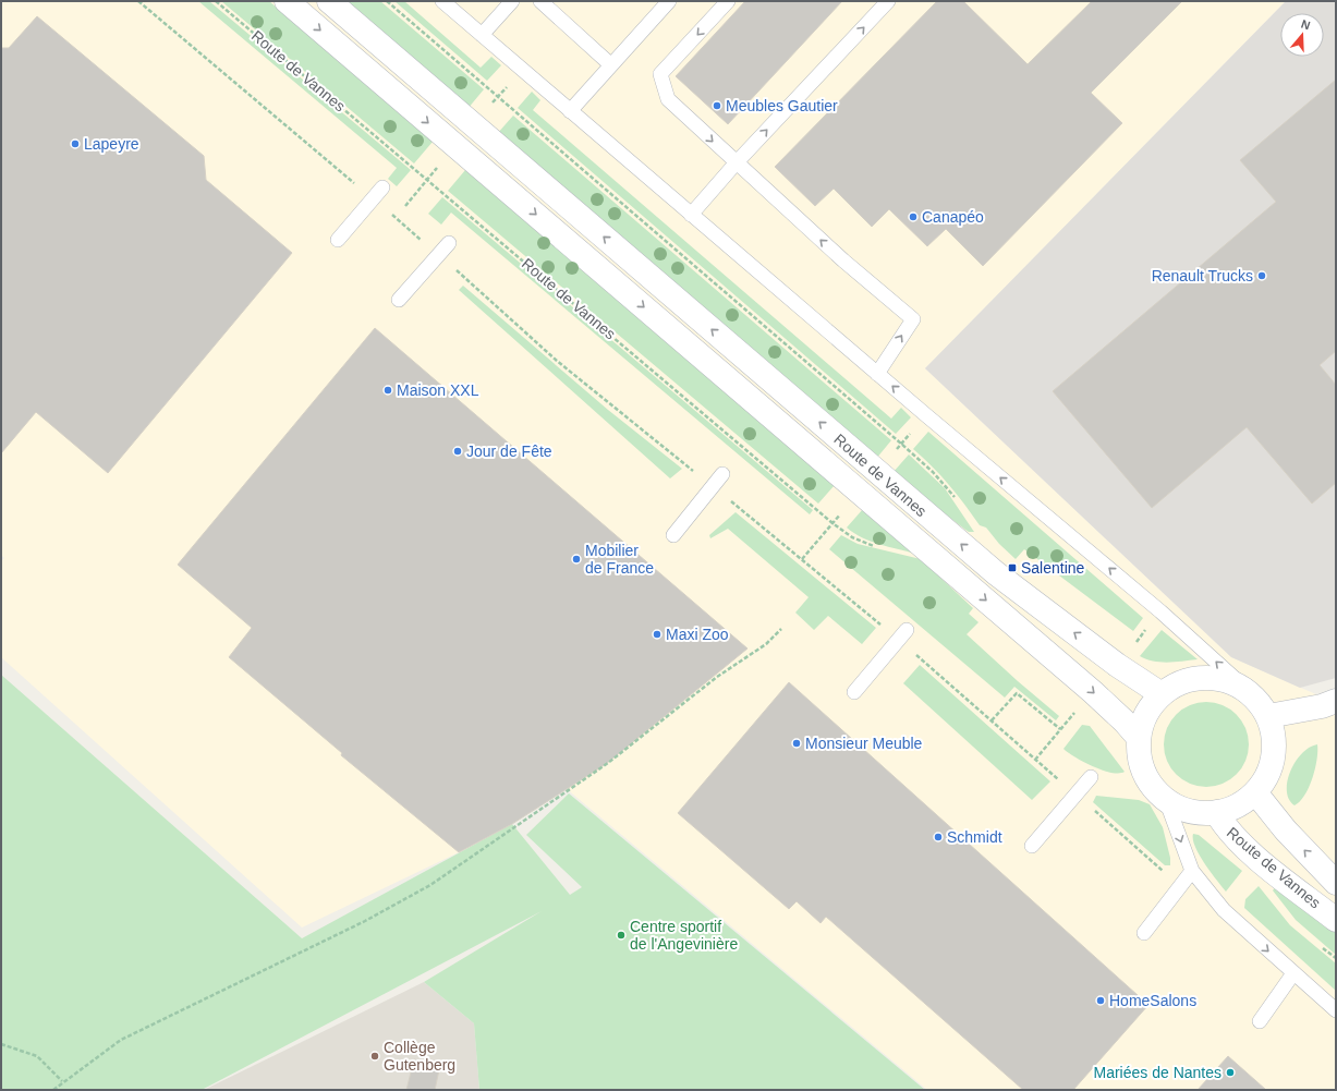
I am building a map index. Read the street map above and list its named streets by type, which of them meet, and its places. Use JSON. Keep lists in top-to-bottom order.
{
  "streets": {
    "main road": ["Route de Vannes"]
  },
  "places": {
    "other": [
      "Meubles Gautier",
      "Lapeyre",
      "Canapéo",
      "Renault Trucks",
      "Maison XXL",
      "Jour de Fête",
      "Mobilier de France",
      "Maxi Zoo",
      "Monsieur Meuble",
      "Schmidt",
      "Centre sportif de l'Angevinière",
      "HomeSalons",
      "Collège Gutenberg",
      "Mariées de Nantes"
    ],
    "transit": ["Salentine"]
  },
  "north": "top"
}
